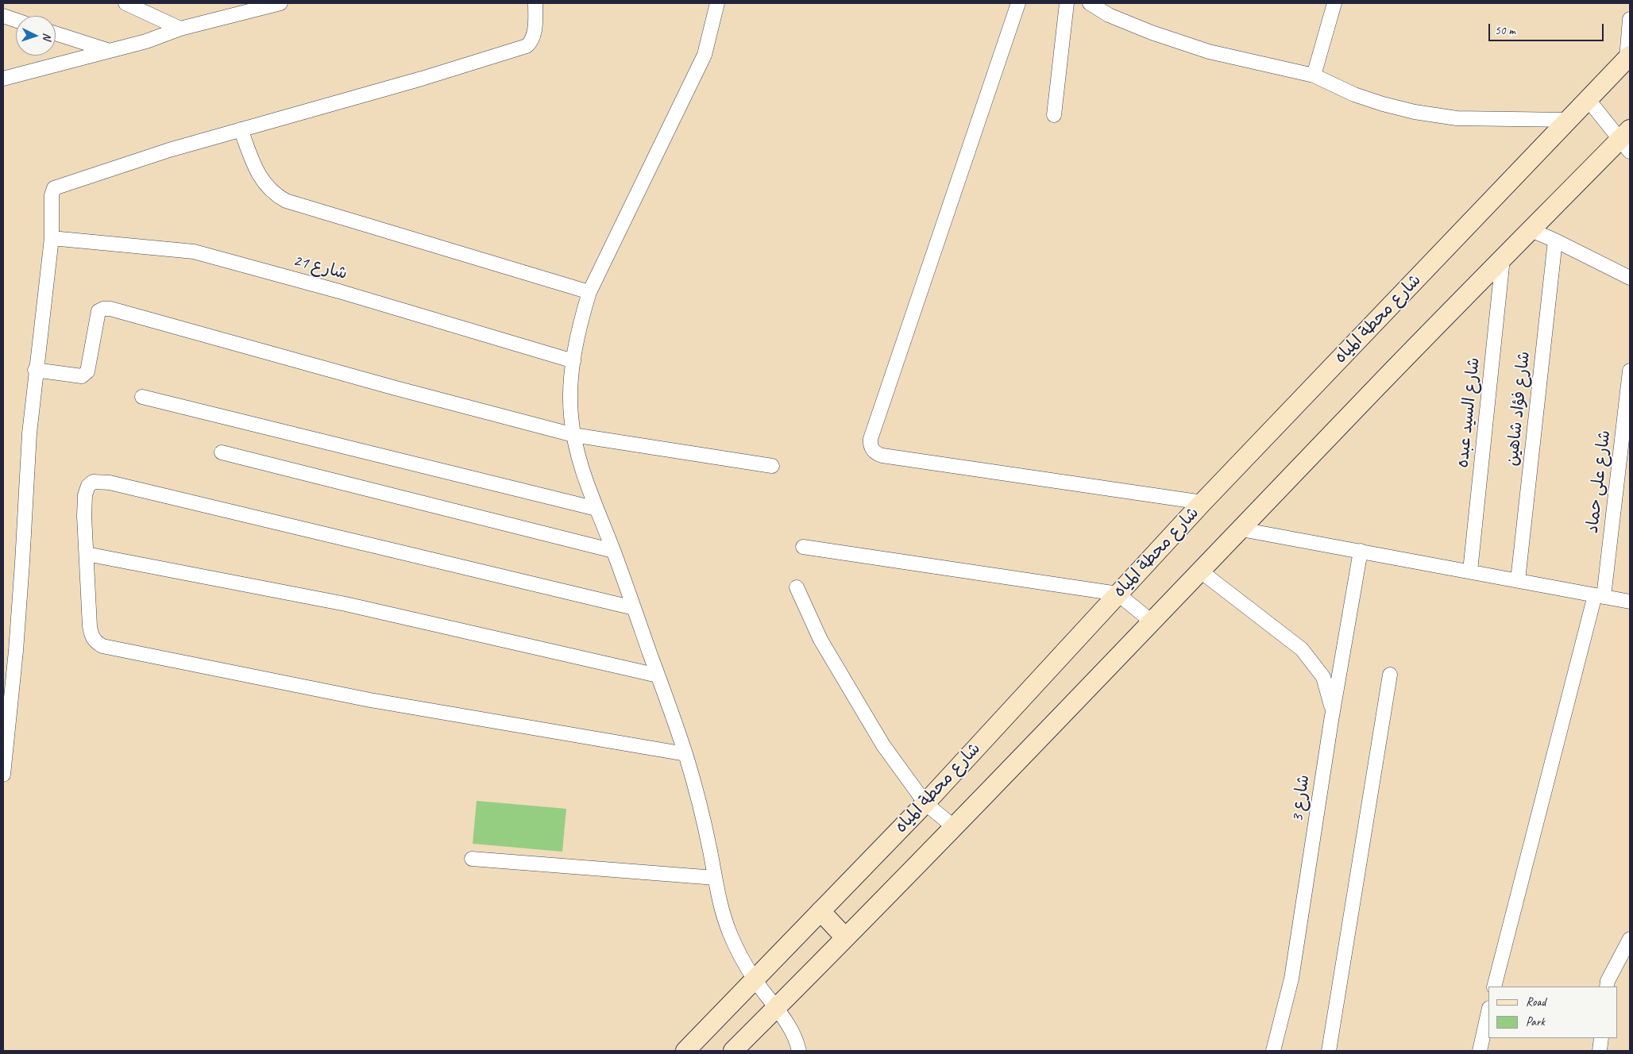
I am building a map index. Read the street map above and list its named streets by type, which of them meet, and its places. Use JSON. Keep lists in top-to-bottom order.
{
  "streets": {
    "street": [
      "شارع 21",
      "شارع محطة المياه",
      "شارع فؤاد شاهين",
      "شارع السيد عبده",
      "شارع على حماد",
      "شارع 3"
    ]
  },
  "legend": ["Road", "Park"],
  "scale_bar": "50 m",
  "north": "right"
}
